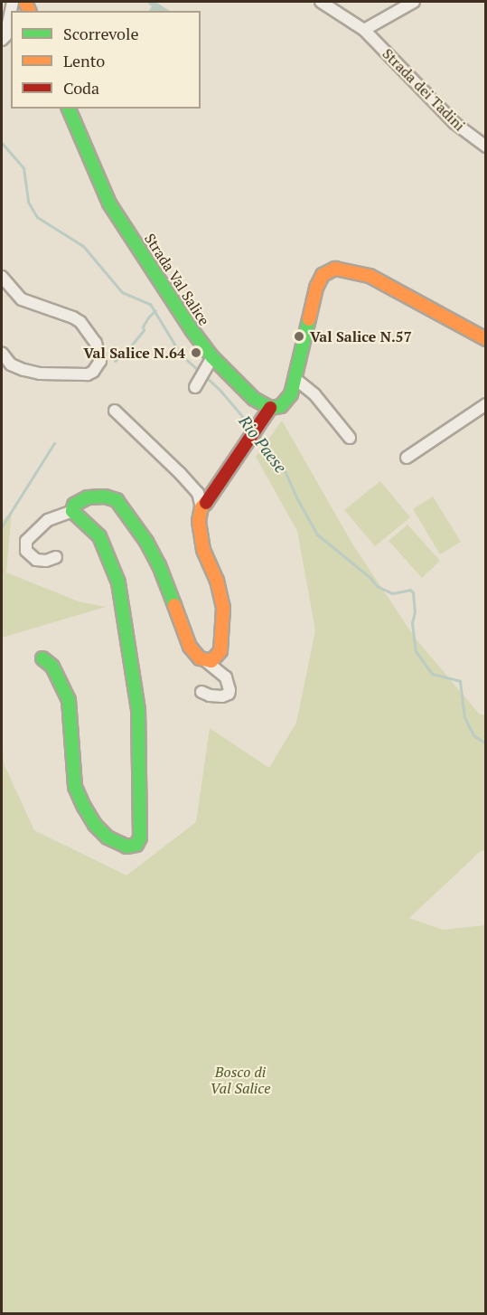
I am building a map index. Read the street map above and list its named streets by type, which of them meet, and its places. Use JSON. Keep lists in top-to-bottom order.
{
  "streets": {
    "street": ["Strada dei Tadini", "Strada Val Salice"]
  },
  "water": ["Rio Paese"],
  "parks": ["Bosco di Val Salice"],
  "places": ["Val Salice N.57", "Val Salice N.64"],
  "legend": ["Scorrevole", "Lento", "Coda"]
}
